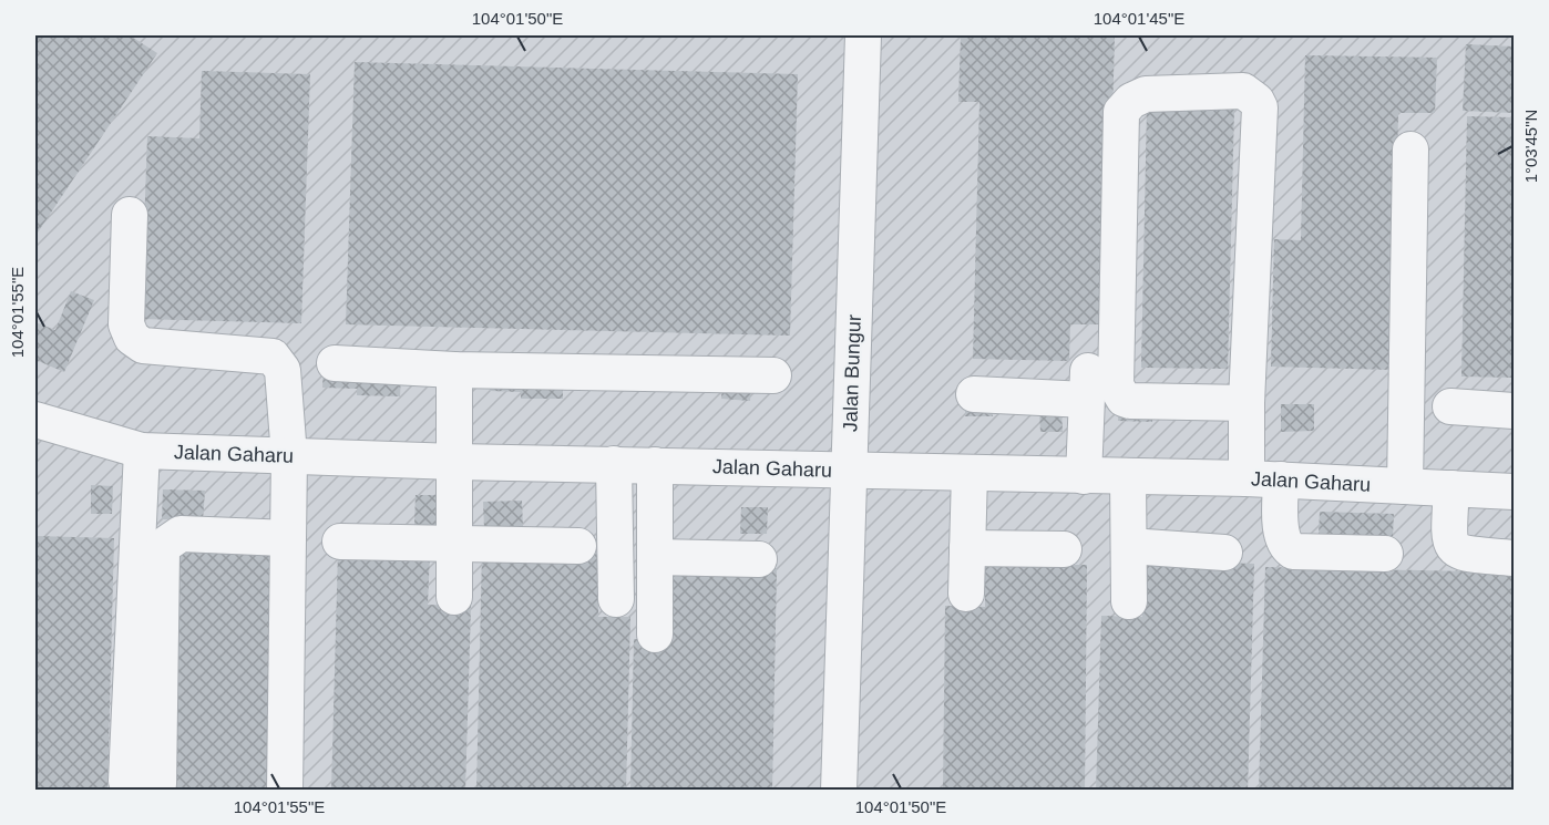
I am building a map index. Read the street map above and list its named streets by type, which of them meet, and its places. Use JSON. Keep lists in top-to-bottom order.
{
  "streets": {
    "street": ["Jalan Bungur", "Jalan Gaharu"]
  },
  "crossings": [
    ["Jalan Bungur", "Jalan Gaharu"]
  ],
  "coordinates": [
    "104°01'50\"E",
    "104°01'45\"E",
    "1°03'45\"N",
    "104°01'55\"E"
  ]
}
